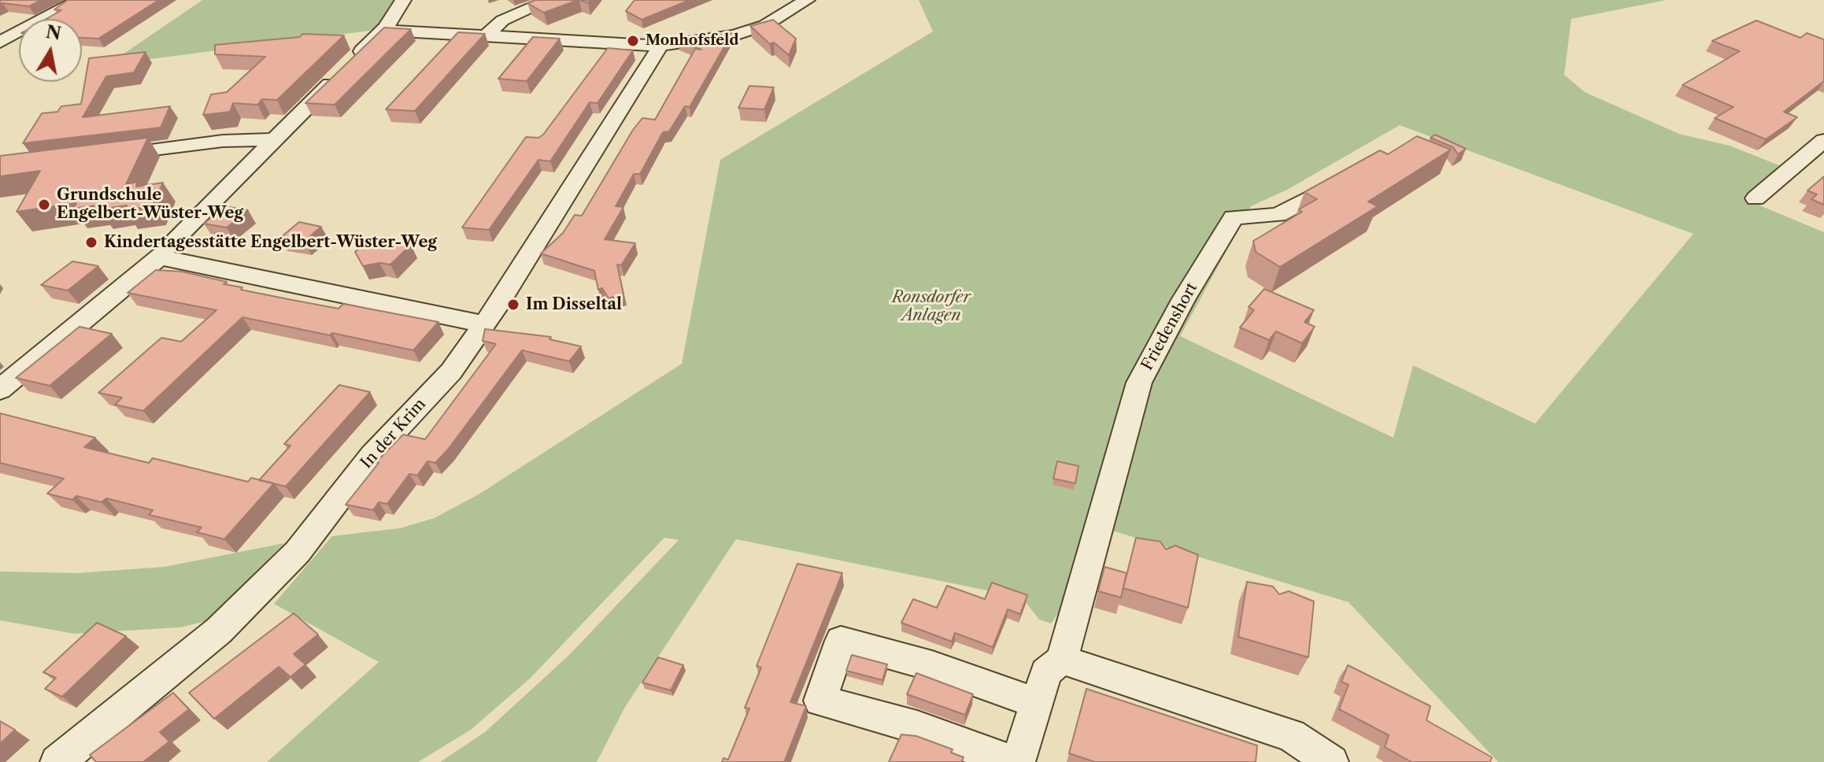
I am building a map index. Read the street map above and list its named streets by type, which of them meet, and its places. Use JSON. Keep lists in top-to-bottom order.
{
  "streets": {
    "street": ["Friedenshort", "In der Krim"]
  },
  "parks": ["Ronsdorfer Anlagen"],
  "places": [
    "Monhofsfeld",
    "Grundschule Engelbert-Wüster-Weg",
    "Kindertagesstätte Engelbert-Wüster-Weg",
    "Im Disseltal"
  ],
  "north": "top"
}
